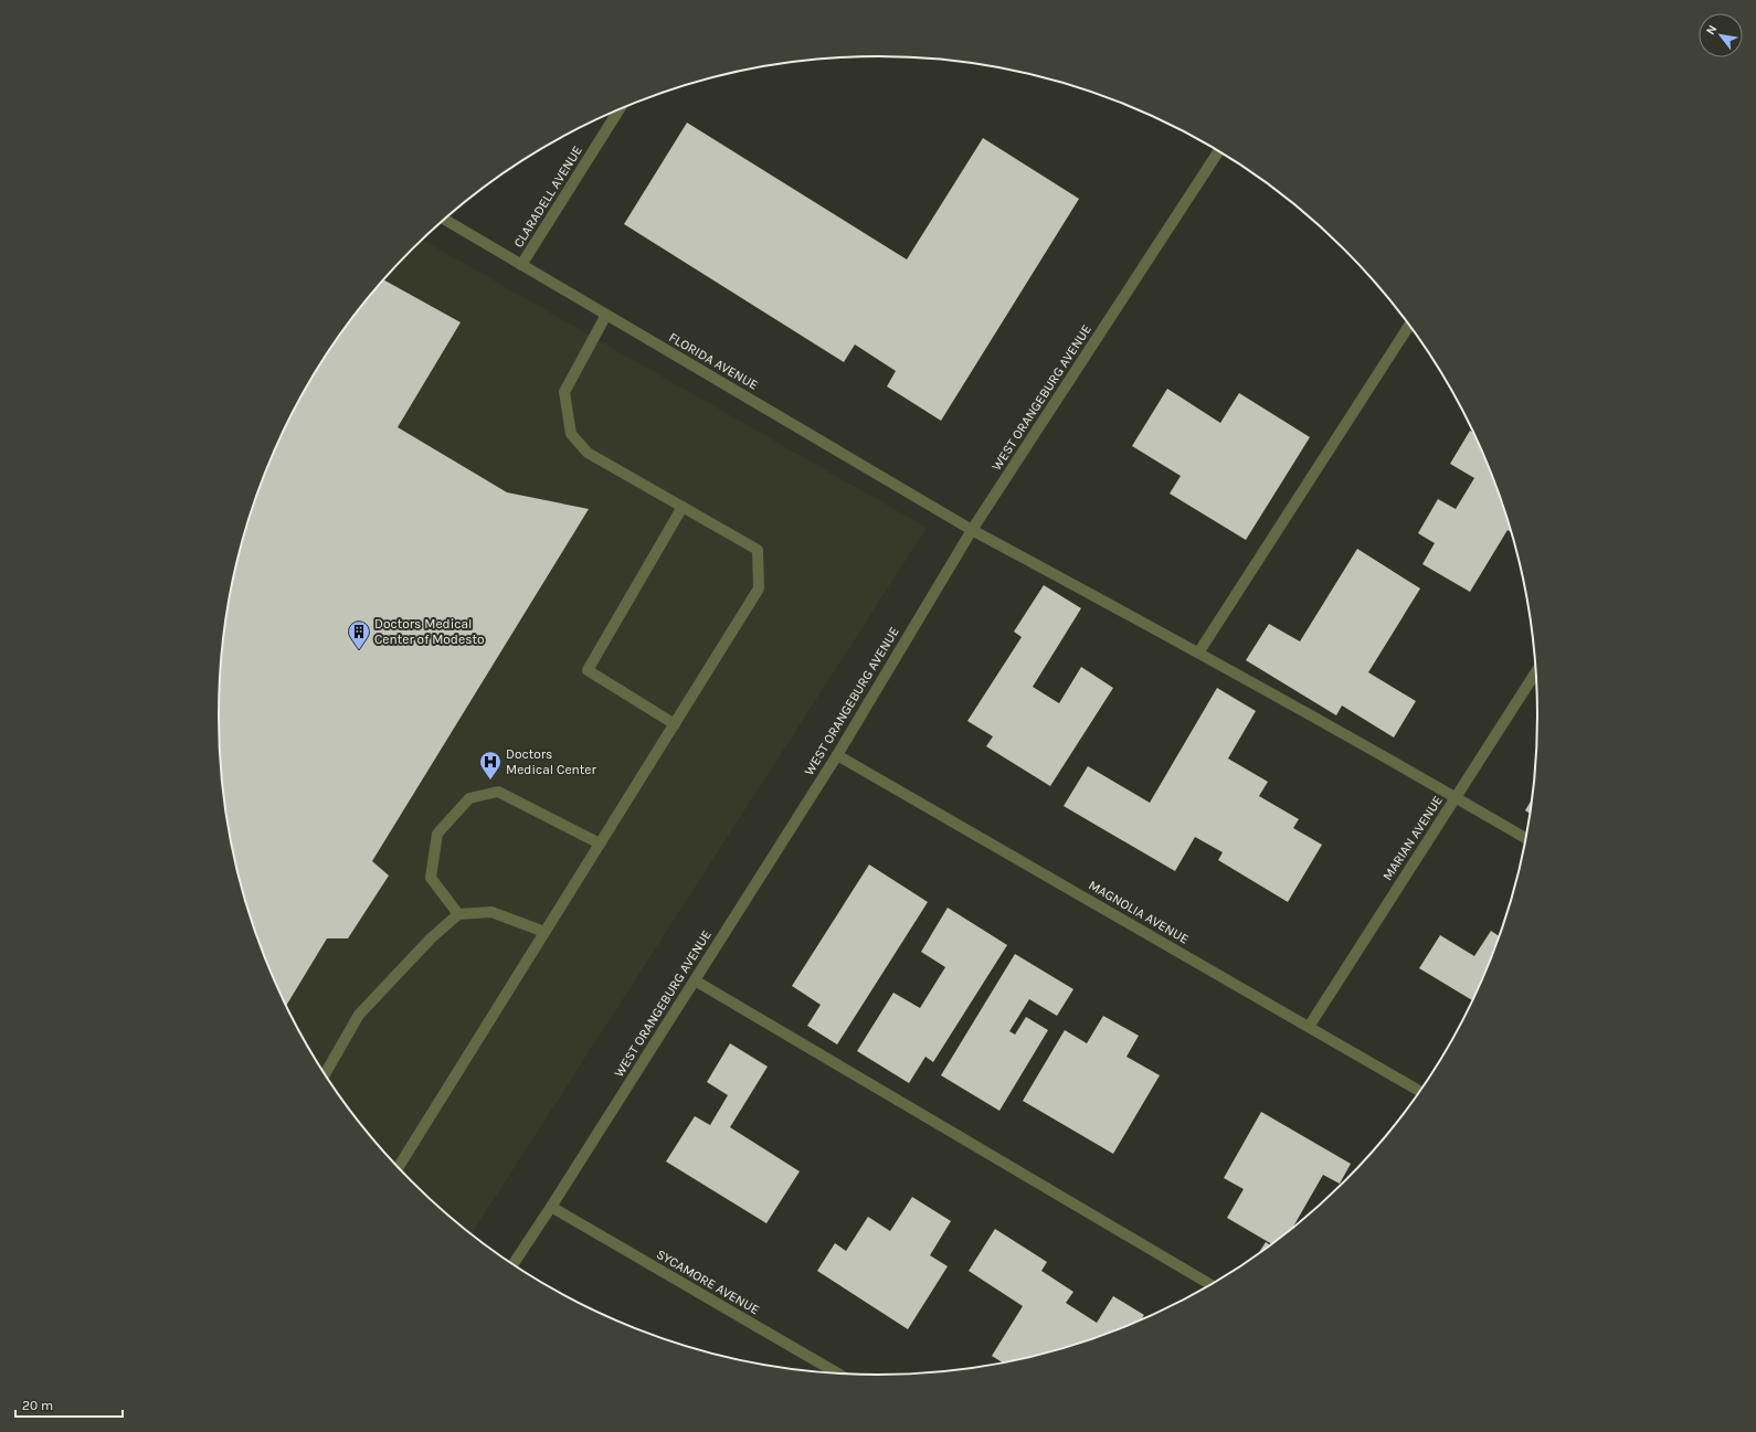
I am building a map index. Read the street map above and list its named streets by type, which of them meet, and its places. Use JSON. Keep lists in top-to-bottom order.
{
  "streets": {
    "street": [
      "CLARADELL AVENUE",
      "FLORIDA AVENUE",
      "WEST ORANGEBURG AVENUE",
      "MARIAN AVENUE",
      "MAGNOLIA AVENUE",
      "SYCAMORE AVENUE"
    ]
  },
  "crossings": [
    ["CLARADELL AVENUE", "FLORIDA AVENUE"],
    ["FLORIDA AVENUE", "WEST ORANGEBURG AVENUE"],
    ["FLORIDA AVENUE", "MARIAN AVENUE"],
    ["WEST ORANGEBURG AVENUE", "MAGNOLIA AVENUE"],
    ["WEST ORANGEBURG AVENUE", "SYCAMORE AVENUE"],
    ["MARIAN AVENUE", "MAGNOLIA AVENUE"]
  ],
  "places": {
    "building": ["Doctors Medical Center of Modesto"],
    "hospital": ["Doctors Medical Center"]
  },
  "scale_bar": "20 m",
  "north": "top left"
}
